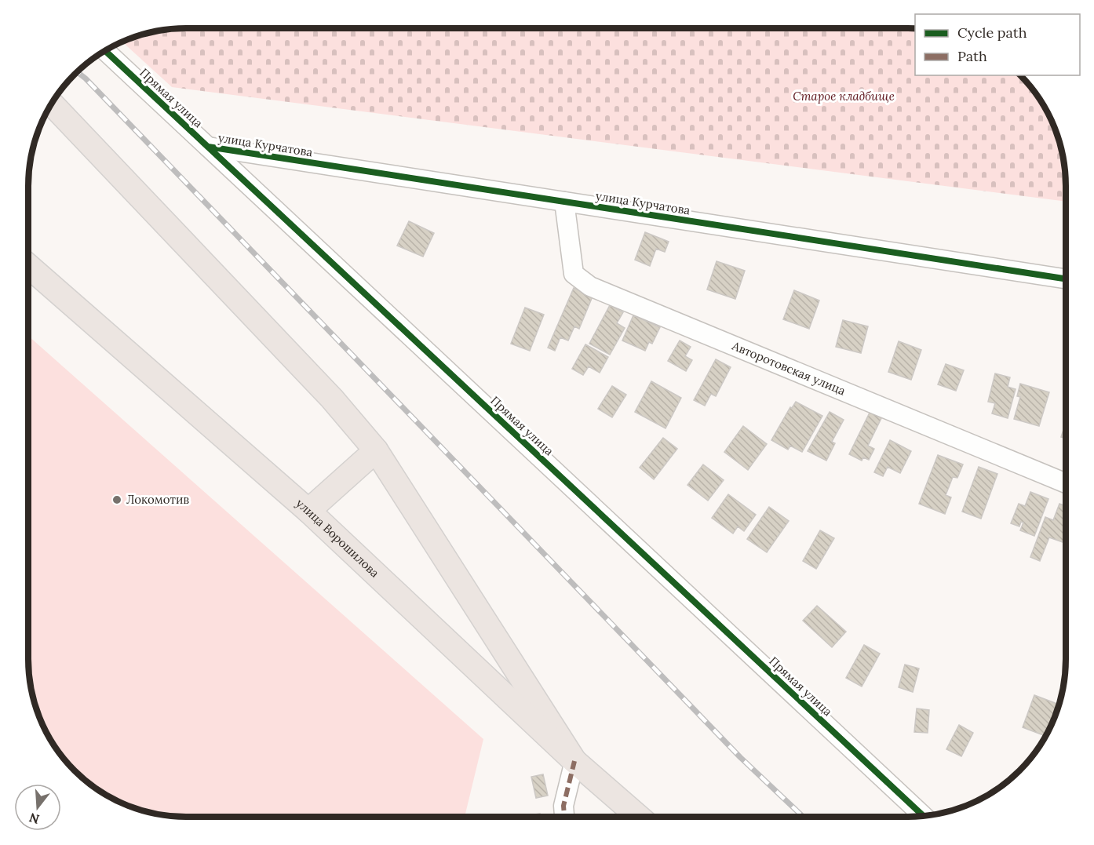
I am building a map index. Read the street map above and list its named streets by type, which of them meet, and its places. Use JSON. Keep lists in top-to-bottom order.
{
  "streets": {
    "main road": ["улица Ворошилова"],
    "street": ["Прямая улица", "улица Курчатова", "Авторотовская улица"]
  },
  "crossings": [
    ["Прямая улица", "улица Курчатова"],
    ["улица Курчатова", "Авторотовская улица"]
  ],
  "parks": ["Старое кладбище"],
  "places": ["Локомотив"],
  "legend": ["Cycle path", "Path"],
  "north": "bottom"
}
